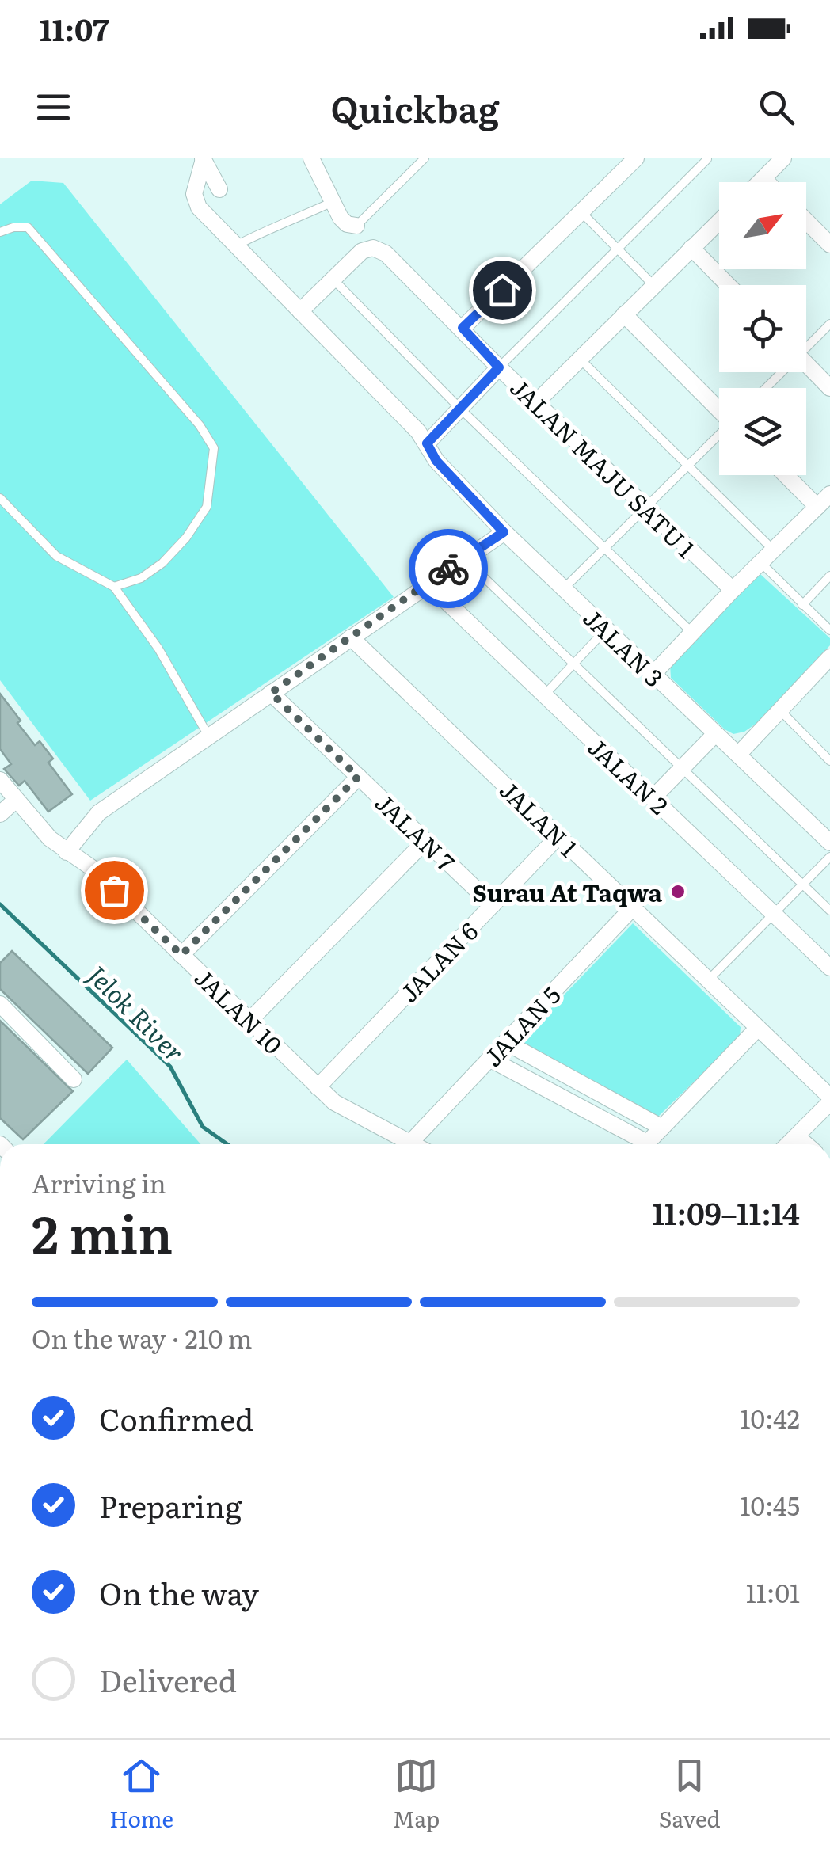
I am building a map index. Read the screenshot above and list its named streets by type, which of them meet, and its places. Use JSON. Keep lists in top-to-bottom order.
{
  "streets": {
    "street": [
      "JALAN MAJU SATU 1",
      "JALAN 3",
      "JALAN 2",
      "JALAN 1",
      "JALAN 7",
      "JALAN 6",
      "JALAN 10",
      "JALAN 5"
    ]
  },
  "crossings": [
    ["JALAN MAJU SATU 1", "JALAN 3"],
    ["JALAN 1", "JALAN 6"],
    ["JALAN 1", "JALAN 5"],
    ["JALAN 7", "JALAN 6"],
    ["JALAN 6", "JALAN 10"],
    ["JALAN 10", "JALAN 5"]
  ],
  "water": ["Jelok River"],
  "places": ["Surau At Taqwa"],
  "north": "top right",
  "page": {
    "status": "11:07",
    "header": "Quickbag",
    "heading": ["2 min", "Arriving in", "11:09–11:14"],
    "bar": "On the way · 210 m",
    "list": [
      ["Confirmed", "10:42"],
      ["Preparing", "10:45"],
      ["On the way", "11:01"],
      "Delivered"
    ],
    "tabs": ["Home", "Map", "Saved"]
  }
}
